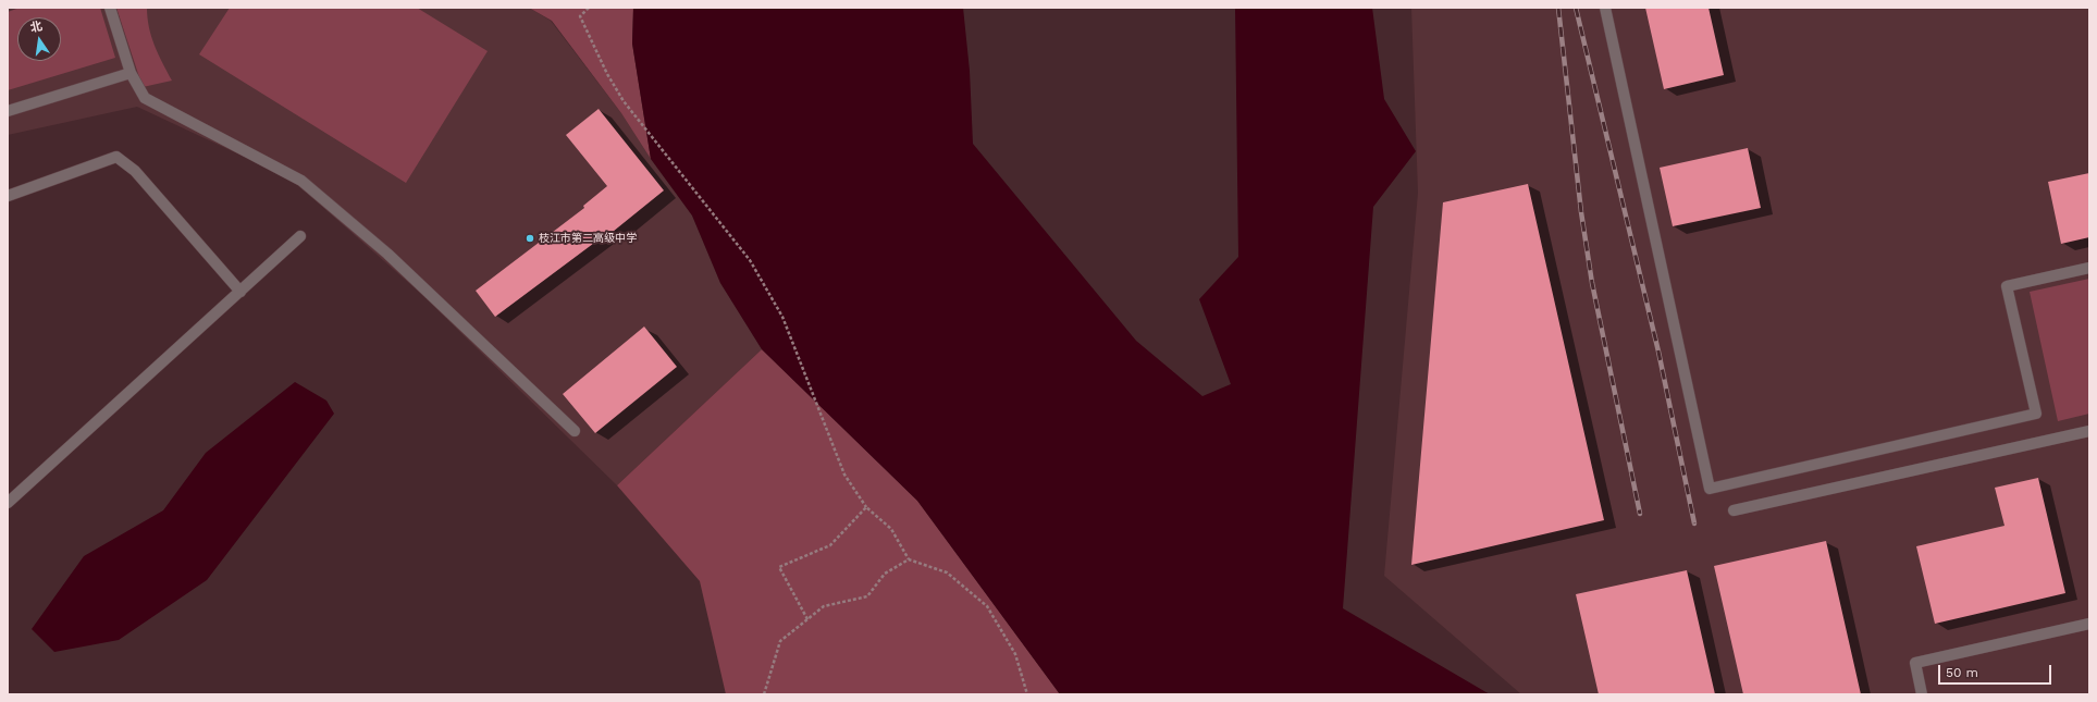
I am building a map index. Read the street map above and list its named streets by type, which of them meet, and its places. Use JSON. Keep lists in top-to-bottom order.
{
  "places": ["枝江市第二高级中学"],
  "scale_bar": "50 m",
  "north": "top"
}
